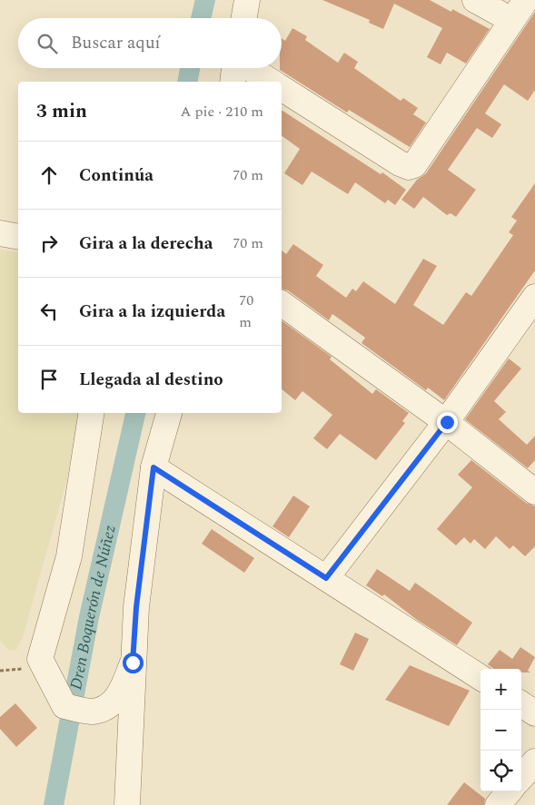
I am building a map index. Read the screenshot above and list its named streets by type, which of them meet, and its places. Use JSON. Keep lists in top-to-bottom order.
{
  "water": ["Dren Boquerón de Núñez"],
  "page": {
    "search": "Buscar aquí",
    "heading": ["3 min", "A pie · 210 m"],
    "list": [
      ["Continúa", "70 m"],
      ["Gira a la derecha", "70 m"],
      ["Gira a la izquierda", "70 m"],
      "Llegada al destino"
    ],
    "map_buttons": ["+", "−"]
  }
}
